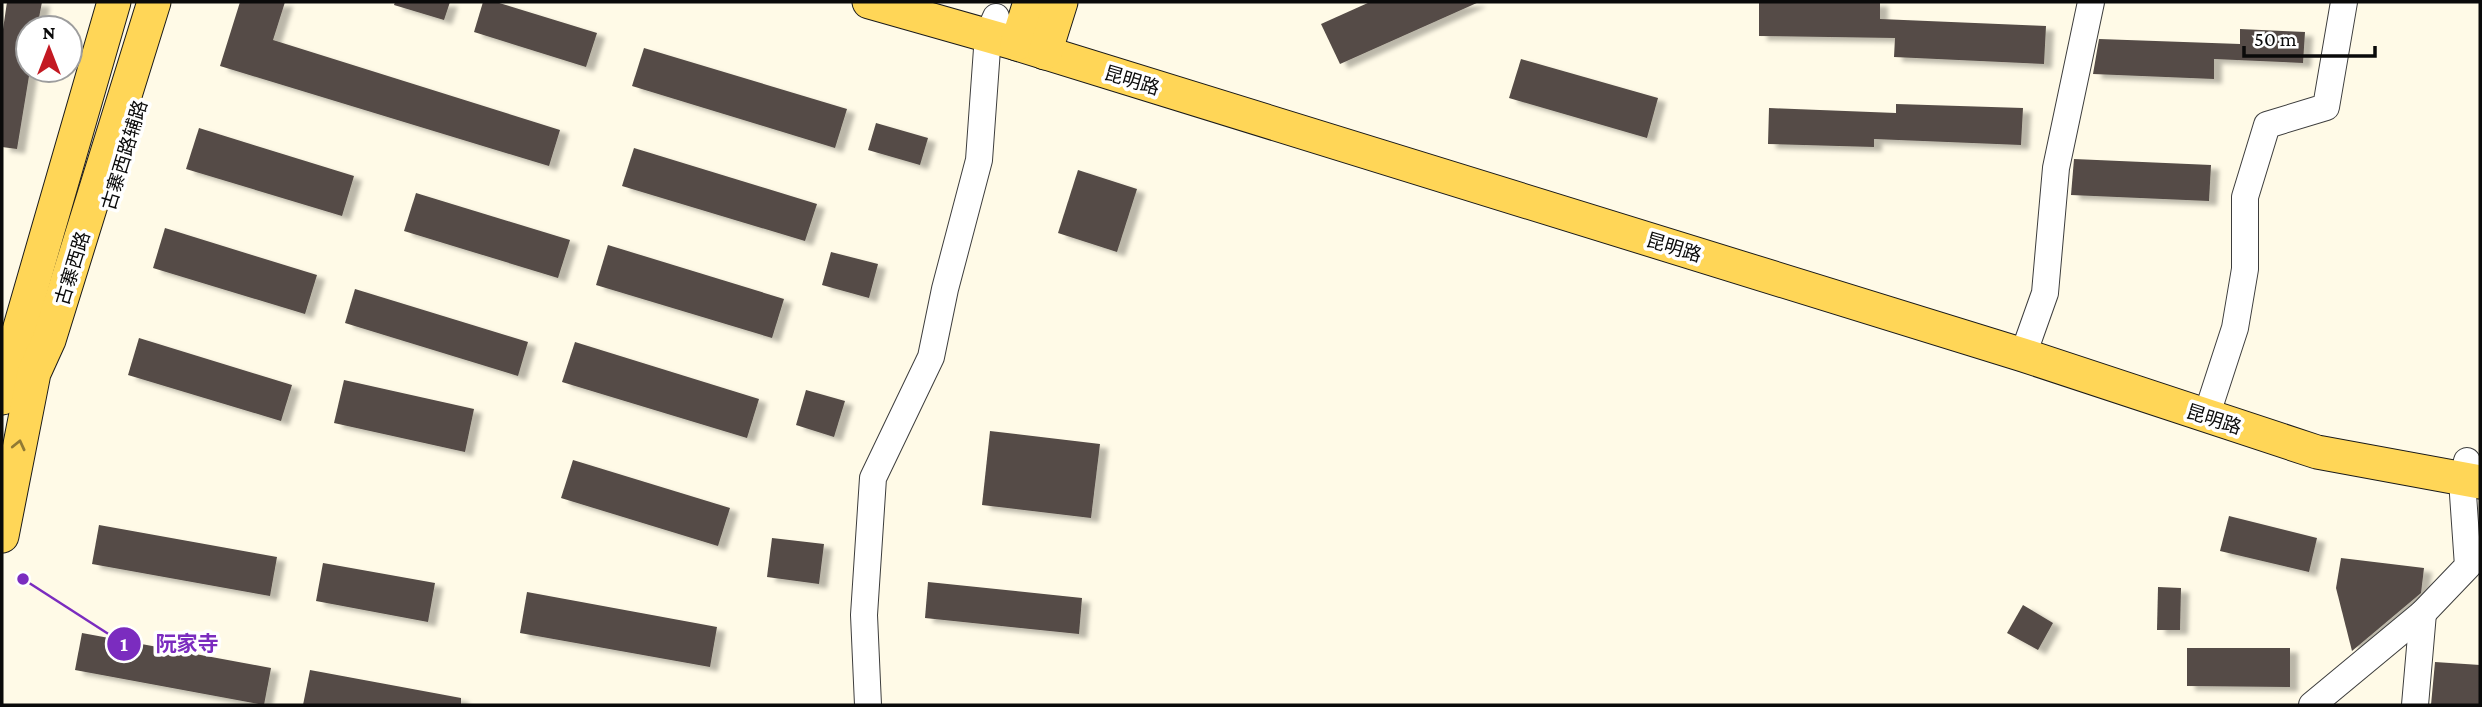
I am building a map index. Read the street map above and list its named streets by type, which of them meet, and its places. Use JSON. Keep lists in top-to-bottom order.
{
  "streets": {
    "main road": ["昆明路", "古寨西路辅路", "古寨西路"]
  },
  "crossings": [
    ["古寨西路辅路", "古寨西路"]
  ],
  "places": ["阮家寺"],
  "scale_bar": "50 m",
  "north": "top"
}
